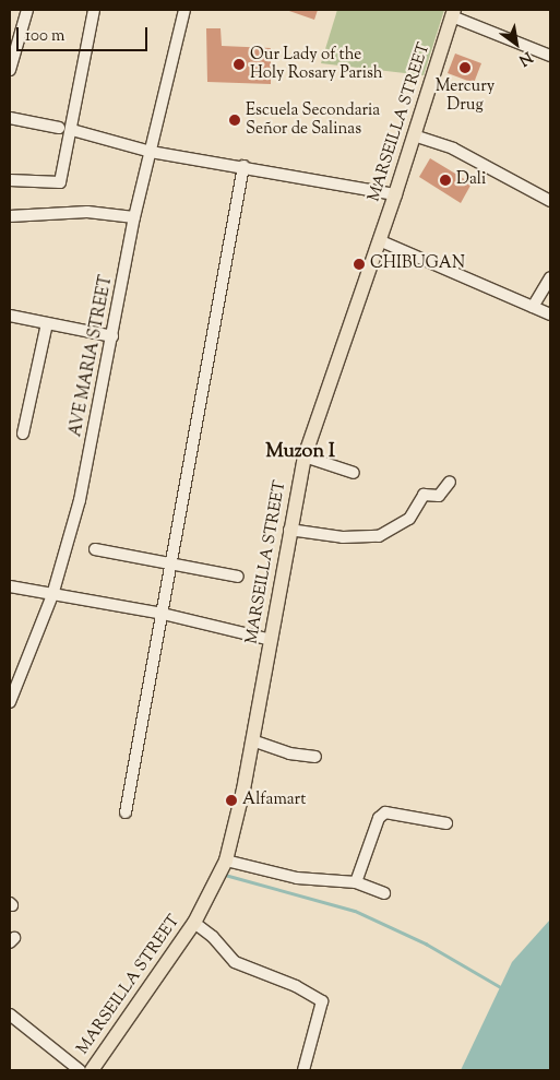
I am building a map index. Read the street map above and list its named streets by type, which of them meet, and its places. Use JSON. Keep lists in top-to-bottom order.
{
  "streets": {
    "main road": ["MARSEILLA STREET"],
    "street": ["AVE MARIA STREET"]
  },
  "districts": ["Muzon I"],
  "places": [
    "Our Lady of the Holy Rosary Parish",
    "Mercury Drug",
    "Escuela Secondaria Señor de Salinas",
    "Dali",
    "CHIBUGAN",
    "Alfamart"
  ],
  "scale_bar": "100 m",
  "north": "bottom right"
}
